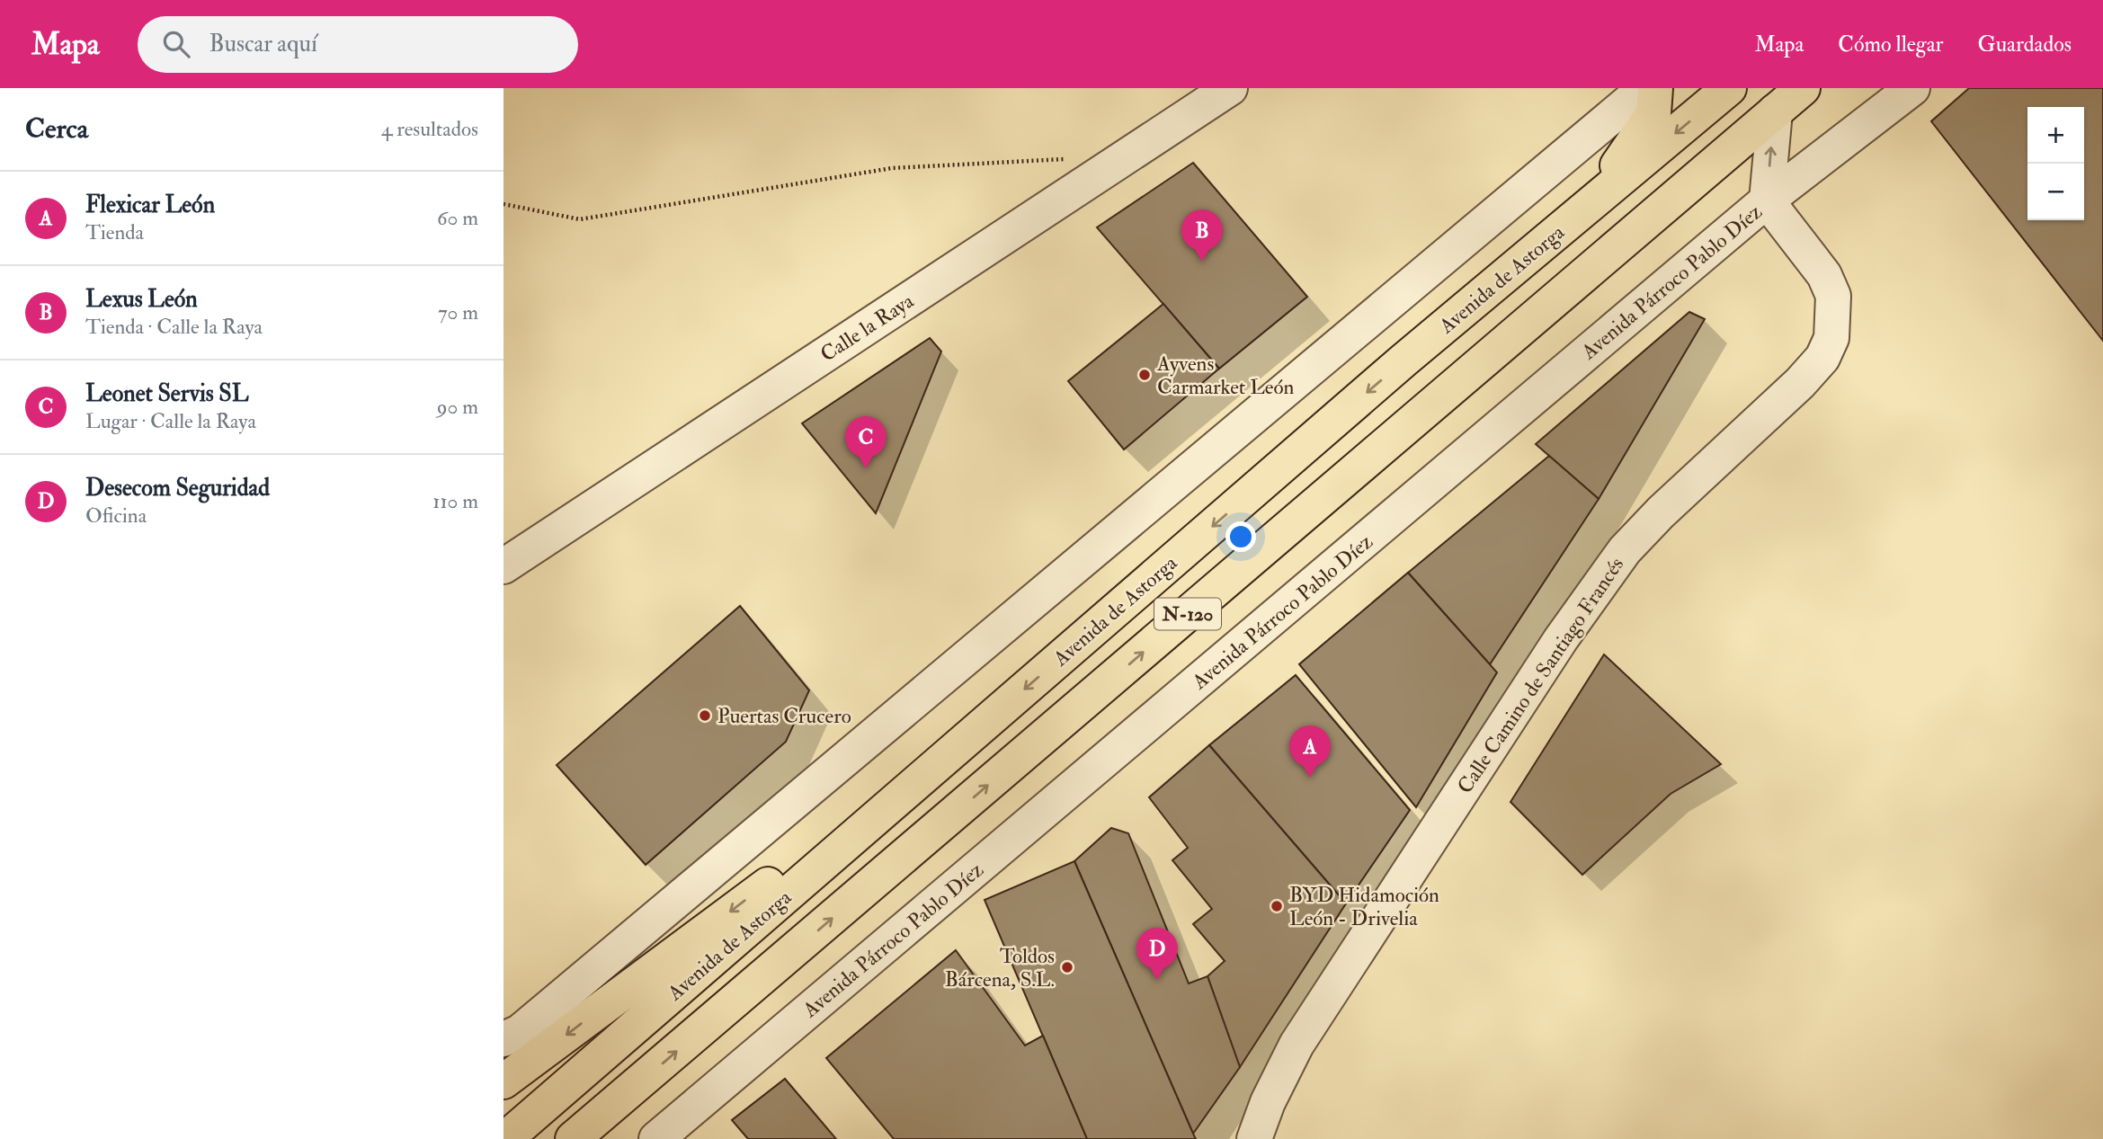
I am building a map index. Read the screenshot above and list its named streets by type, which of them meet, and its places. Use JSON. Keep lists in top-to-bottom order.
{
  "streets": {
    "highway": ["Avenida de Astorga", "N-120"],
    "street": ["Avenida Párroco Pablo Díez", "Calle la Raya", "Calle Camino de Santiago Francés"]
  },
  "crossings": [
    ["Avenida Párroco Pablo Díez", "Calle Camino de Santiago Francés"]
  ],
  "places": [
    "Ayvens Carmarket León",
    "Puertas Crucero",
    "BYD Hidamoción León - Drivelia",
    "Toldos Bárcena, S.L."
  ],
  "page": {
    "header": "Mapa",
    "search": "Buscar aquí",
    "nav": ["Mapa", "Cómo llegar", "Guardados"],
    "heading": ["Cerca", "4 resultados"],
    "map_buttons": ["+", "−"],
    "list": [
      {
        "mark": "A",
        "name": "Flexicar León",
        "note": "Tienda",
        "value": "60 m"
      },
      {
        "mark": "B",
        "name": "Lexus León",
        "note": "Tienda · Calle la Raya",
        "value": "70 m"
      },
      {
        "mark": "C",
        "name": "Leonet Servis SL",
        "note": "Lugar · Calle la Raya",
        "value": "90 m"
      },
      {
        "mark": "D",
        "name": "Desecom Seguridad",
        "note": "Oficina",
        "value": "110 m"
      }
    ],
    "pins": [
      "B",
      "C",
      "A",
      "D"
    ]
  }
}
